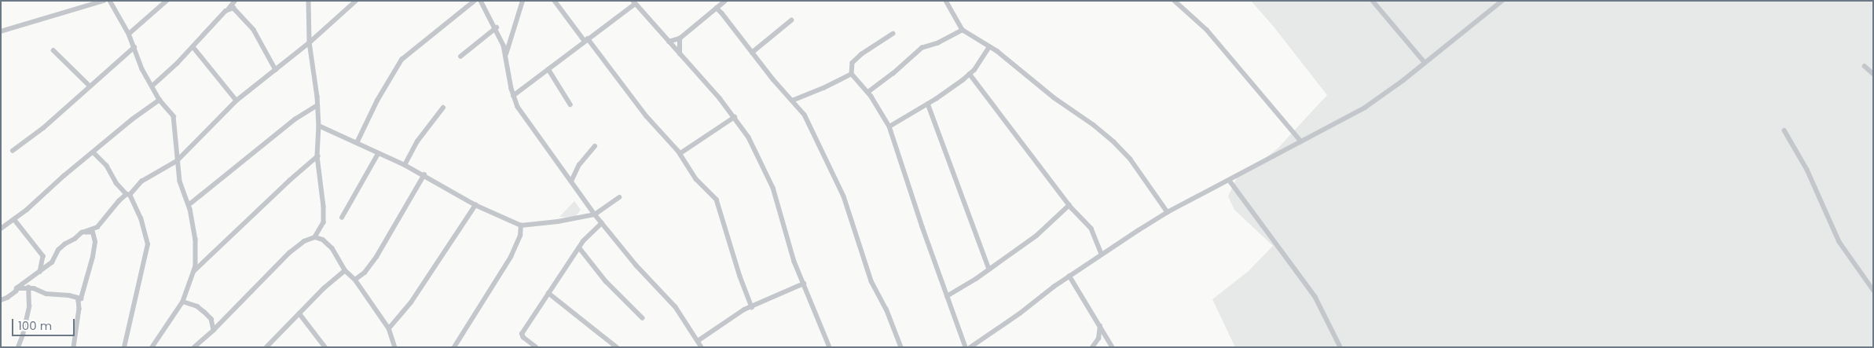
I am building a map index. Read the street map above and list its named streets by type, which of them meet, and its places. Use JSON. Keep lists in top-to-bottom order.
{
  "scale_bar": "100 m"
}
